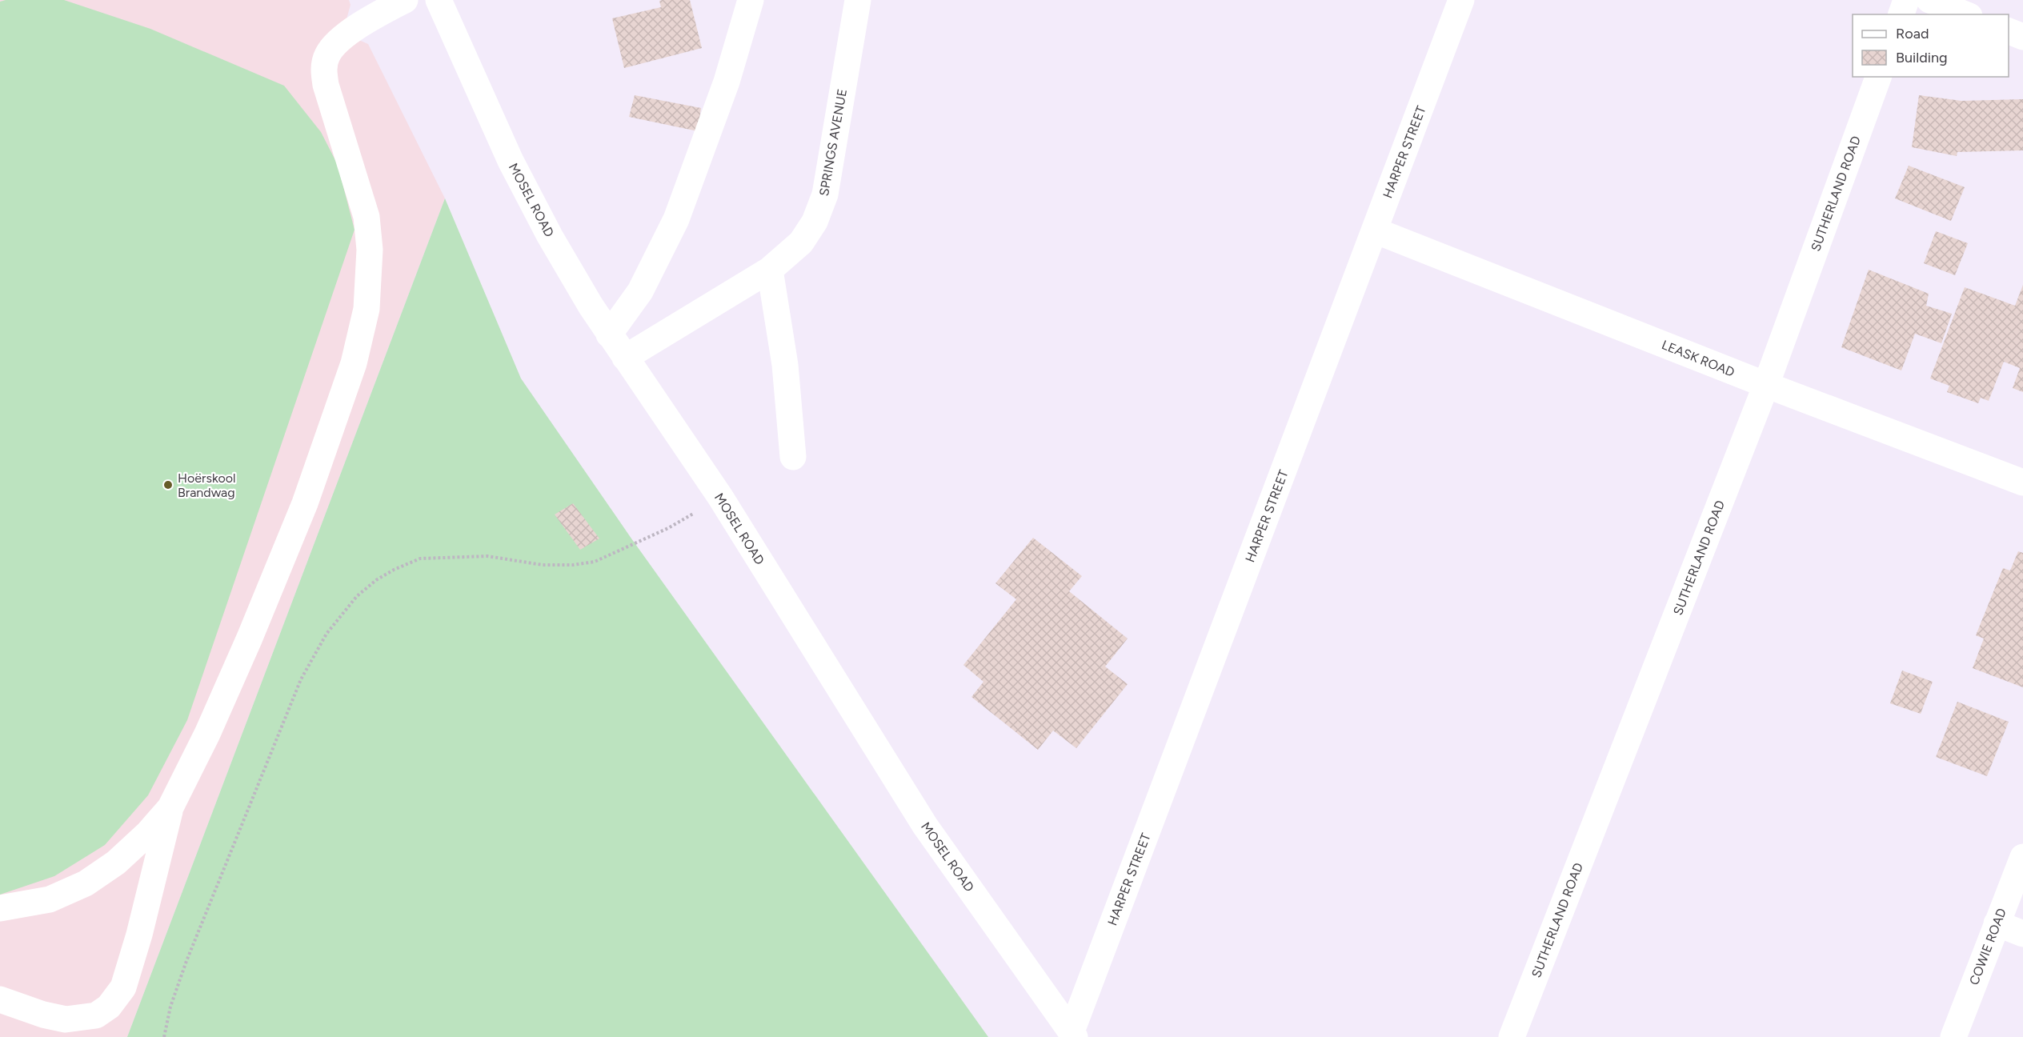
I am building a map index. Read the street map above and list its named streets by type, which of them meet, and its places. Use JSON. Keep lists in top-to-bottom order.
{
  "streets": {
    "street": [
      "SPRINGS AVENUE",
      "HARPER STREET",
      "SUTHERLAND ROAD",
      "MOSEL ROAD",
      "LEASK ROAD",
      "COWIE ROAD"
    ]
  },
  "crossings": [
    ["SPRINGS AVENUE", "MOSEL ROAD"],
    ["HARPER STREET", "MOSEL ROAD"],
    ["HARPER STREET", "LEASK ROAD"],
    ["SUTHERLAND ROAD", "LEASK ROAD"]
  ],
  "places": ["Hoërskool Brandwag"],
  "legend": ["Road", "Building"]
}
